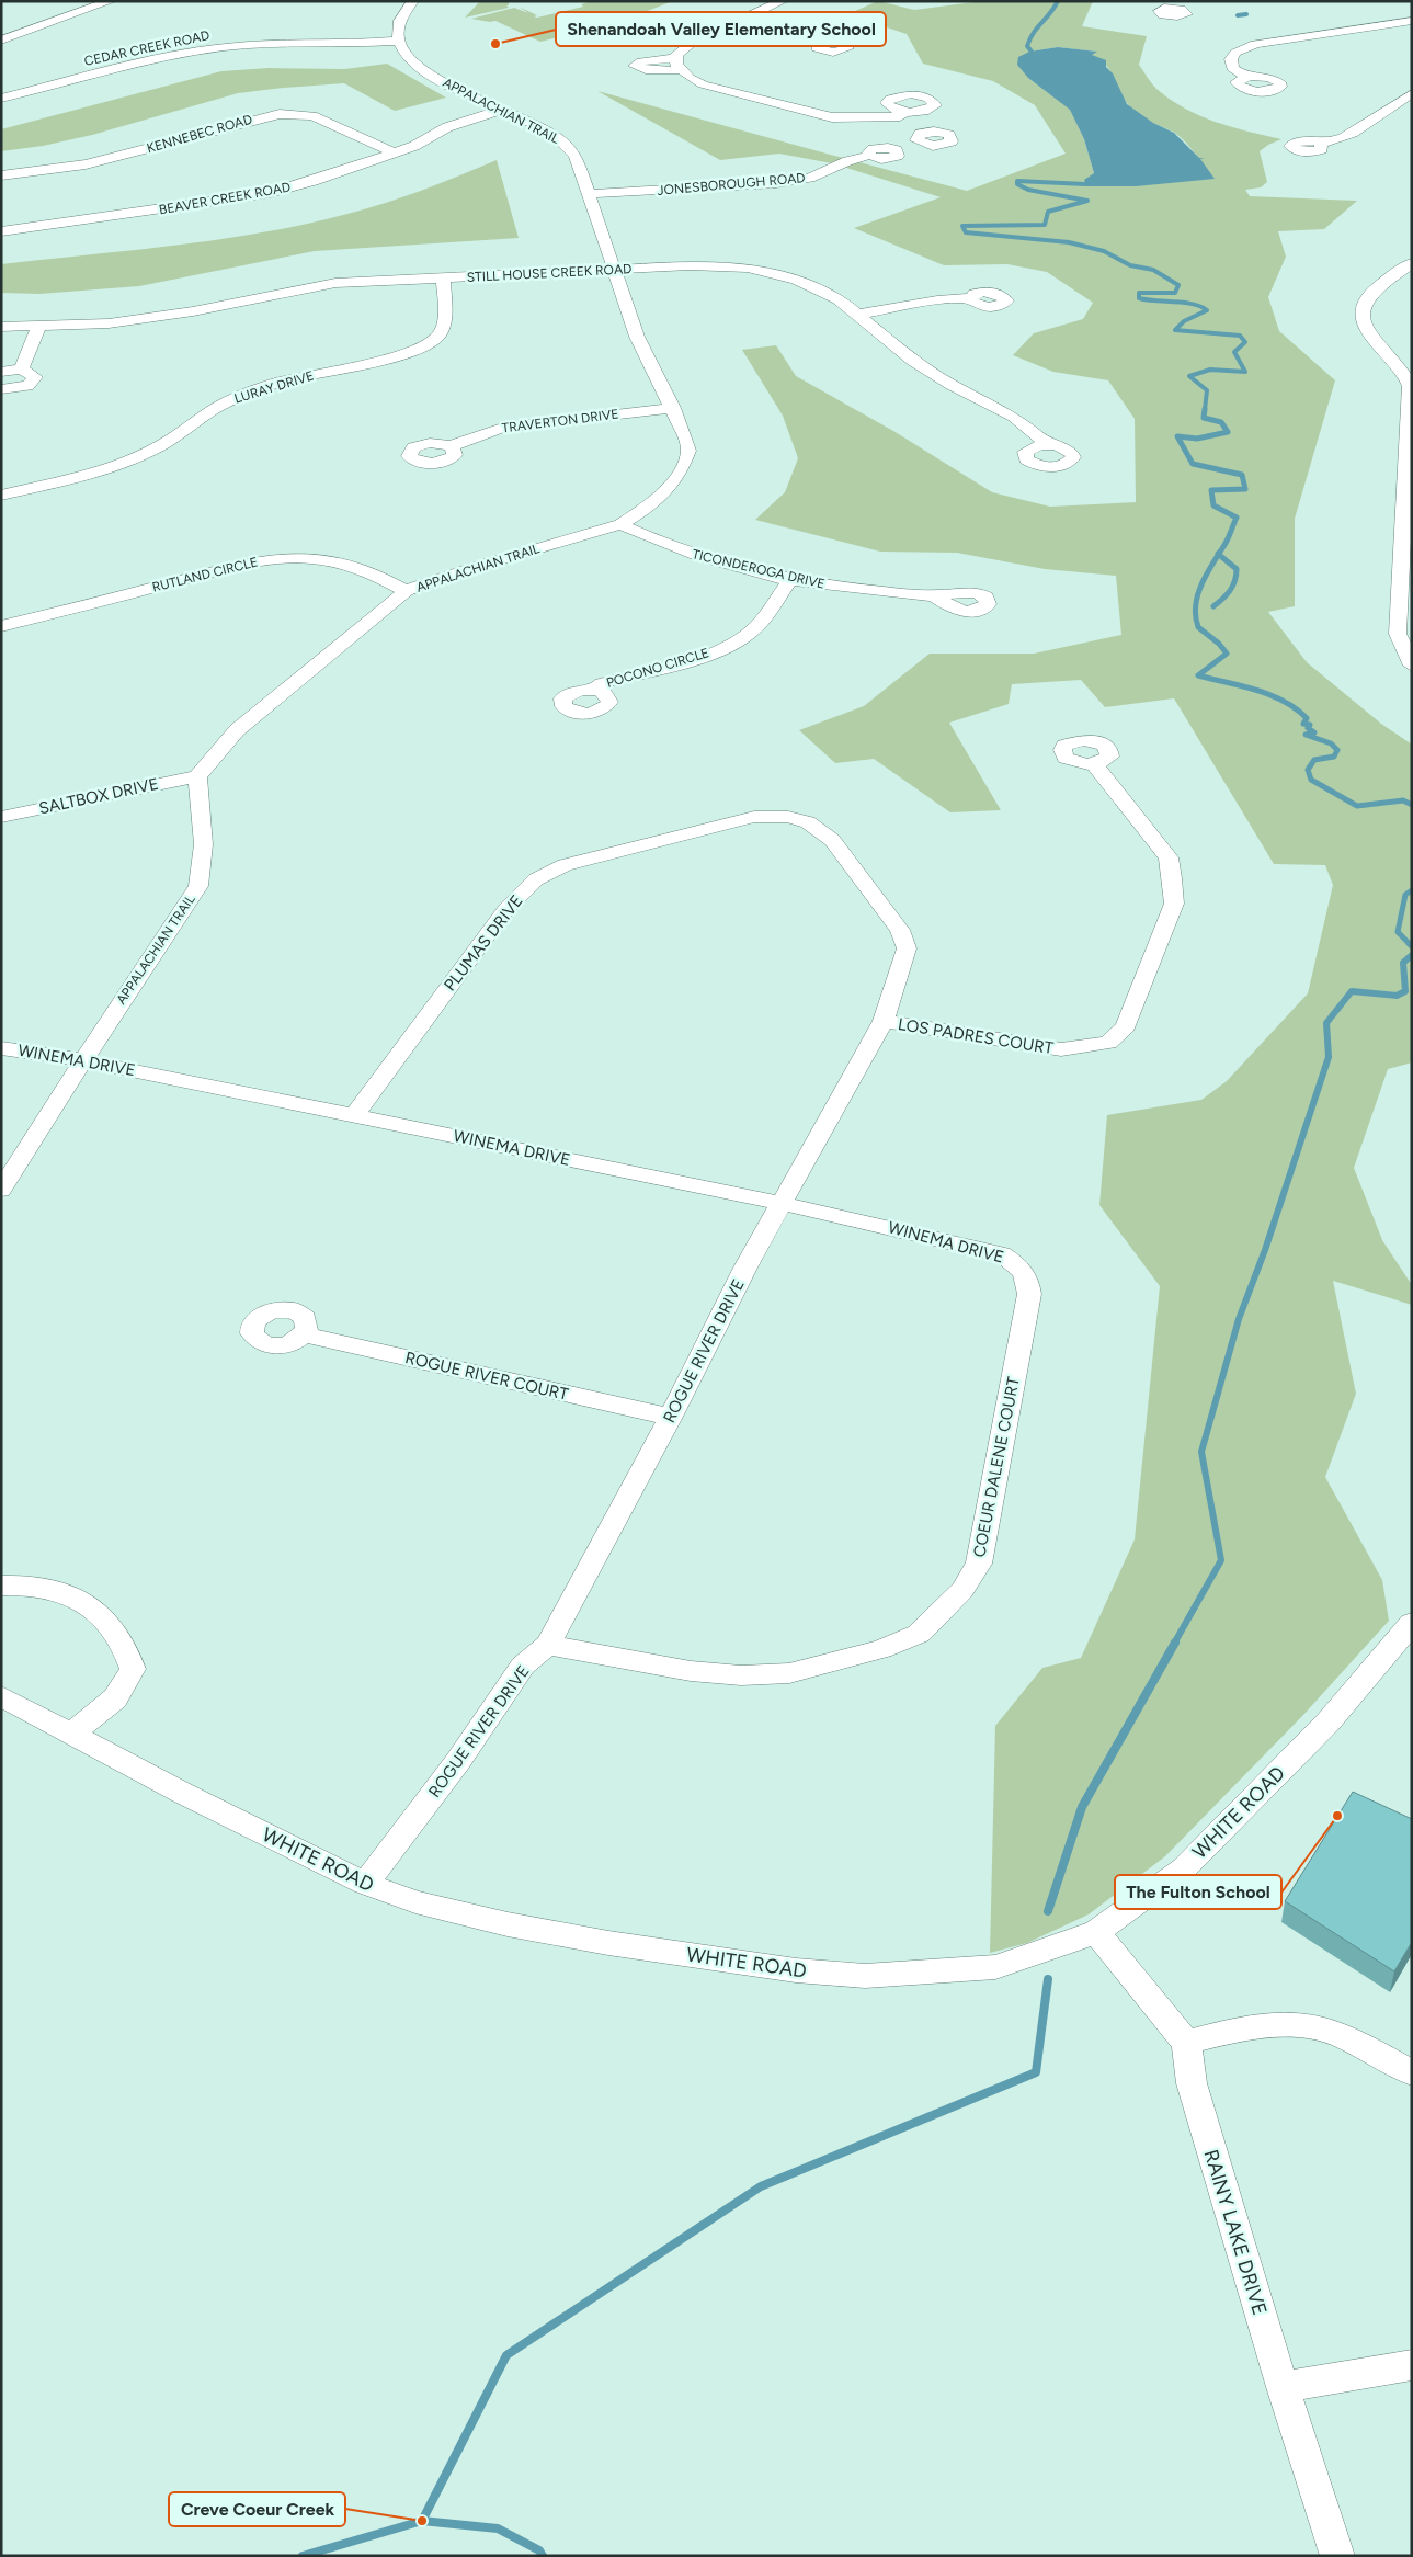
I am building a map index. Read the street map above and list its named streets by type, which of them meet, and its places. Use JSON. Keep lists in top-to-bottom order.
{
  "streets": {
    "street": [
      "CEDAR CREEK ROAD",
      "APPALACHIAN TRAIL",
      "KENNEBEC ROAD",
      "JONESBOROUGH ROAD",
      "BEAVER CREEK ROAD",
      "STILL HOUSE CREEK ROAD",
      "LURAY DRIVE",
      "TRAVERTON DRIVE",
      "TICONDEROGA DRIVE",
      "RUTLAND CIRCLE",
      "POCONO CIRCLE",
      "SALTBOX DRIVE",
      "PLUMAS DRIVE",
      "LOS PADRES COURT",
      "WINEMA DRIVE",
      "ROGUE RIVER DRIVE",
      "ROGUE RIVER COURT",
      "COEUR DALENE COURT",
      "WHITE ROAD",
      "RAINY LAKE DRIVE"
    ]
  },
  "crossings": [
    ["CEDAR CREEK ROAD", "APPALACHIAN TRAIL"],
    ["APPALACHIAN TRAIL", "JONESBOROUGH ROAD"],
    ["APPALACHIAN TRAIL", "BEAVER CREEK ROAD"],
    ["APPALACHIAN TRAIL", "STILL HOUSE CREEK ROAD"],
    ["APPALACHIAN TRAIL", "TRAVERTON DRIVE"],
    ["APPALACHIAN TRAIL", "TICONDEROGA DRIVE"],
    ["APPALACHIAN TRAIL", "RUTLAND CIRCLE"],
    ["APPALACHIAN TRAIL", "SALTBOX DRIVE"],
    ["APPALACHIAN TRAIL", "WINEMA DRIVE"],
    ["KENNEBEC ROAD", "BEAVER CREEK ROAD"],
    ["STILL HOUSE CREEK ROAD", "LURAY DRIVE"],
    ["TICONDEROGA DRIVE", "POCONO CIRCLE"],
    ["PLUMAS DRIVE", "WINEMA DRIVE"],
    ["PLUMAS DRIVE", "ROGUE RIVER DRIVE"],
    ["LOS PADRES COURT", "ROGUE RIVER DRIVE"],
    ["WINEMA DRIVE", "ROGUE RIVER DRIVE"],
    ["WINEMA DRIVE", "COEUR DALENE COURT"],
    ["ROGUE RIVER DRIVE", "ROGUE RIVER COURT"],
    ["ROGUE RIVER DRIVE", "COEUR DALENE COURT"],
    ["ROGUE RIVER DRIVE", "WHITE ROAD"]
  ],
  "places": ["Shenandoah Valley Elementary School", "The Fulton School", "Creve Coeur Creek"]
}
